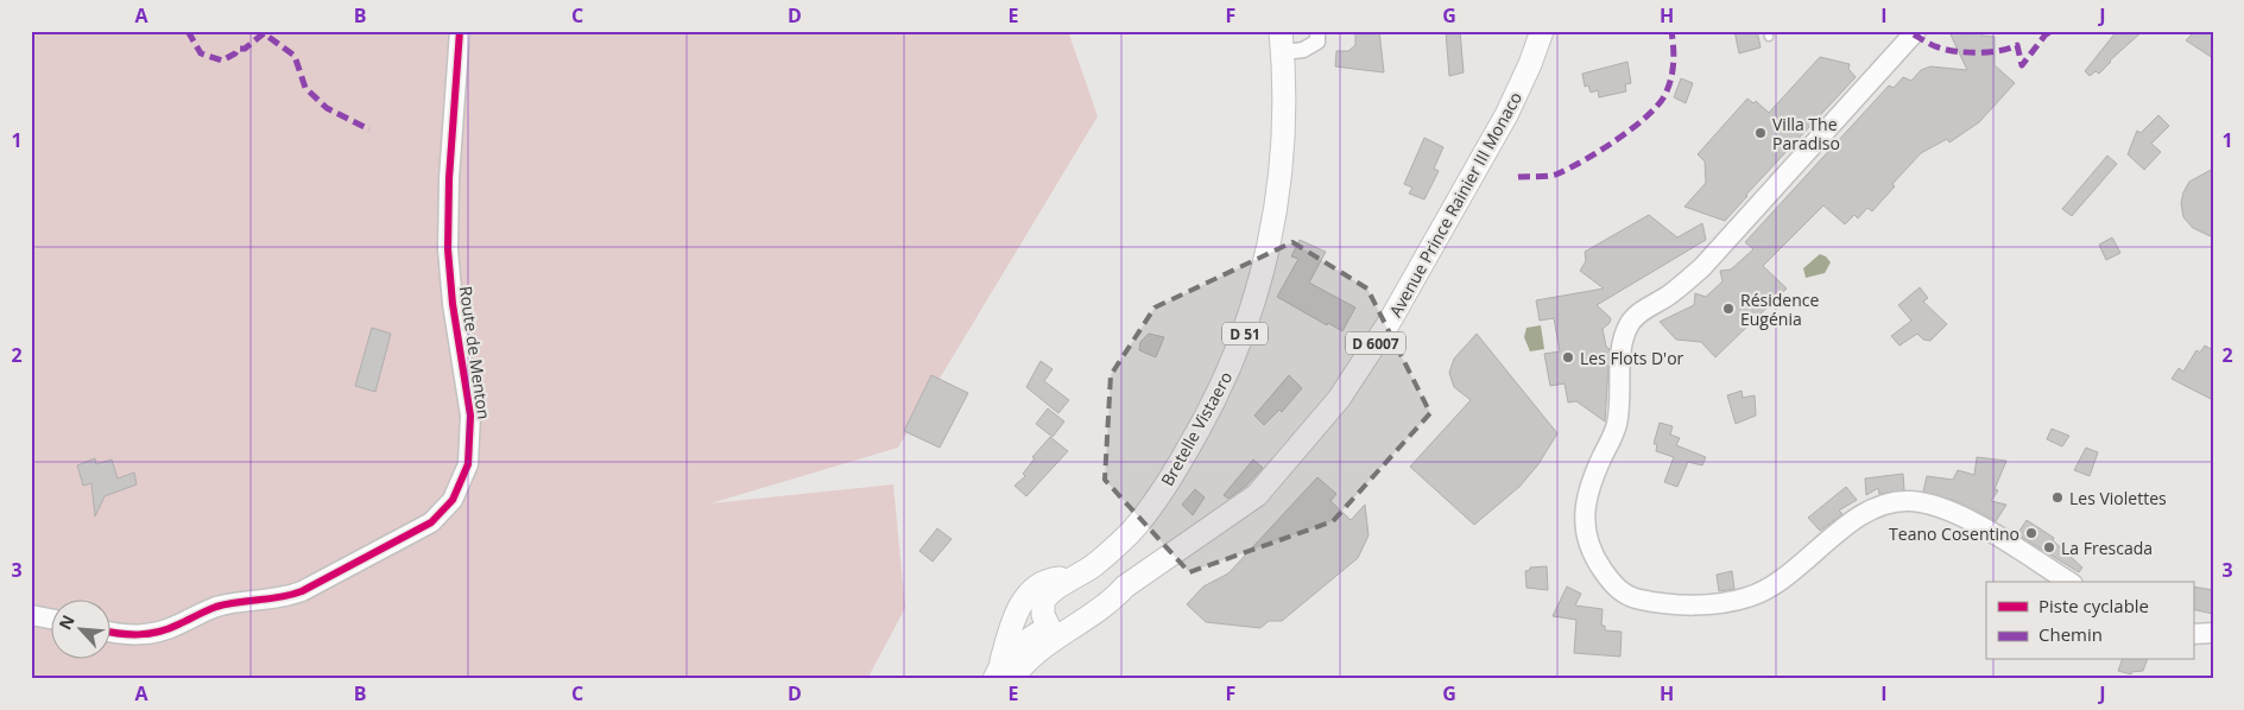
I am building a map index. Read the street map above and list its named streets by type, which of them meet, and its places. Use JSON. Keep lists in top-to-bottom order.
{
  "streets": {
    "main road": [
      "Avenue Prince Rainier III Monaco",
      "D 51",
      "D 6007",
      "Route de Menton",
      "Bretelle Vistaero"
    ]
  },
  "crossings": [
    ["Avenue Prince Rainier III Monaco", "Bretelle Vistaero"]
  ],
  "places": [
    "Villa The Paradiso",
    "Résidence Eugénia",
    "Les Flots D'or",
    "Les Violettes",
    "Teano Cosentino",
    "La Frescada"
  ],
  "legend": ["Piste cyclable", "Chemin"],
  "north": "top left",
  "grid": {
    "columns": [
      "A",
      "B",
      "C",
      "D",
      "E",
      "F",
      "G",
      "H",
      "I",
      "J"
    ],
    "rows": ["1", "2", "3"]
  }
}
